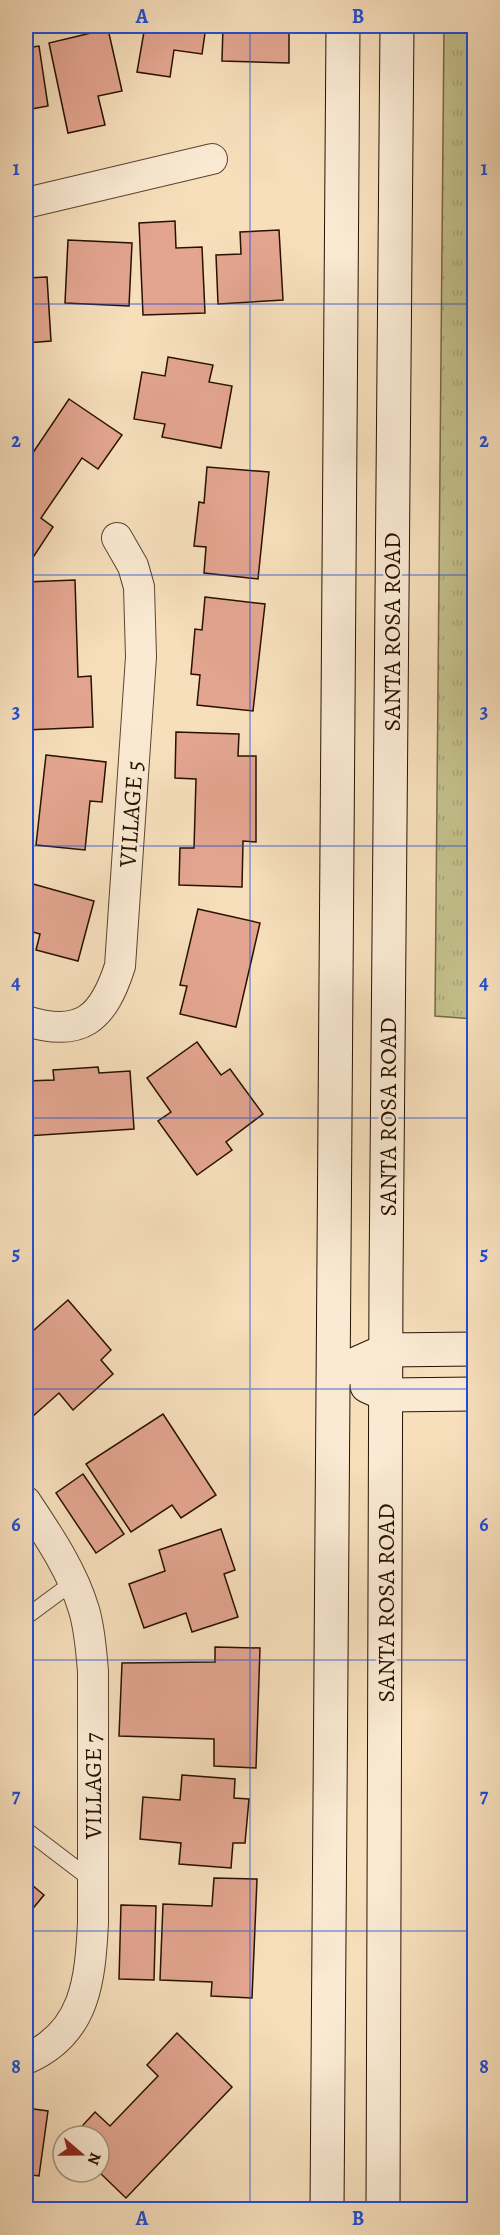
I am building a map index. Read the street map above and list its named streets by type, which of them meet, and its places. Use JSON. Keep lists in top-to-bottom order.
{
  "streets": {
    "main road": ["SANTA ROSA ROAD"],
    "street": ["VILLAGE 5", "VILLAGE 7"]
  },
  "north": "right",
  "grid": {
    "columns": ["A", "B"],
    "rows": [
      "1",
      "2",
      "3",
      "4",
      "5",
      "6",
      "7",
      "8"
    ]
  }
}
